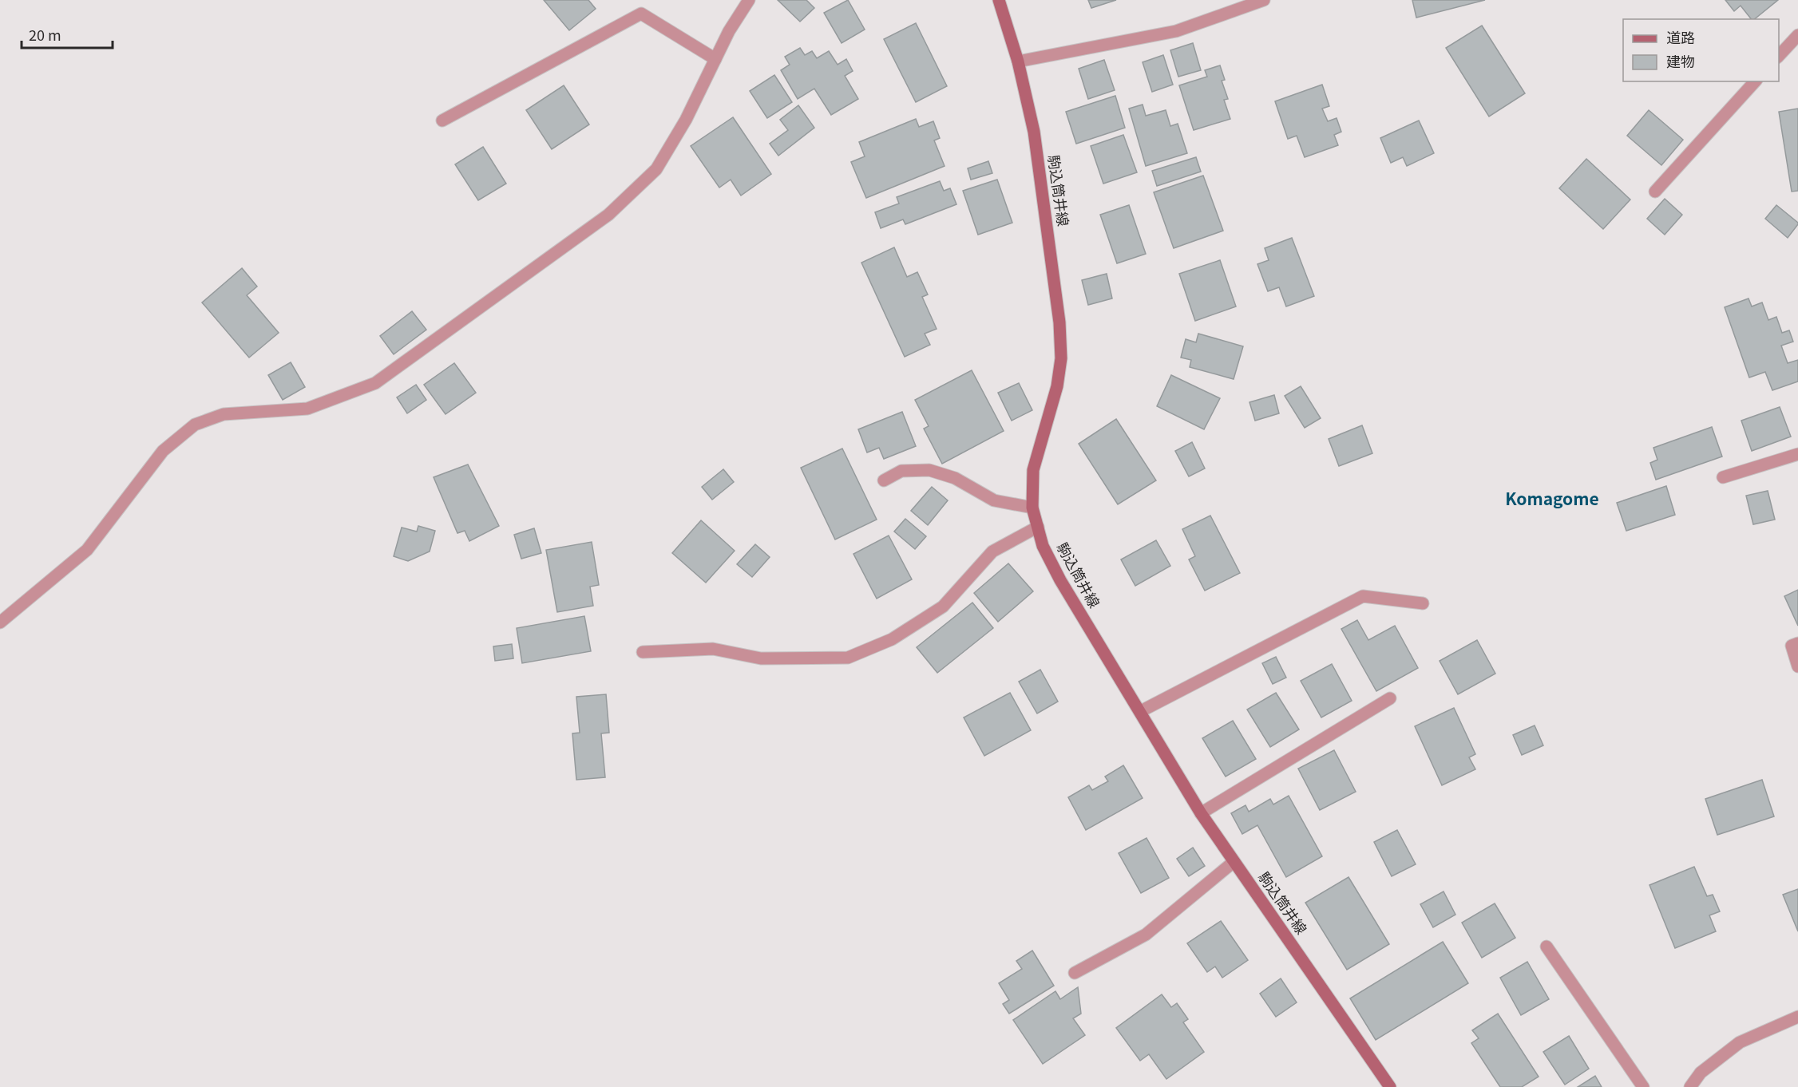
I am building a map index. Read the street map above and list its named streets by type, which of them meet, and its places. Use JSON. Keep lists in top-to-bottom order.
{
  "streets": {
    "main road": ["駒込筒井線"]
  },
  "districts": ["Komagome"],
  "legend": ["道路", "建物"],
  "scale_bar": "20 m"
}
